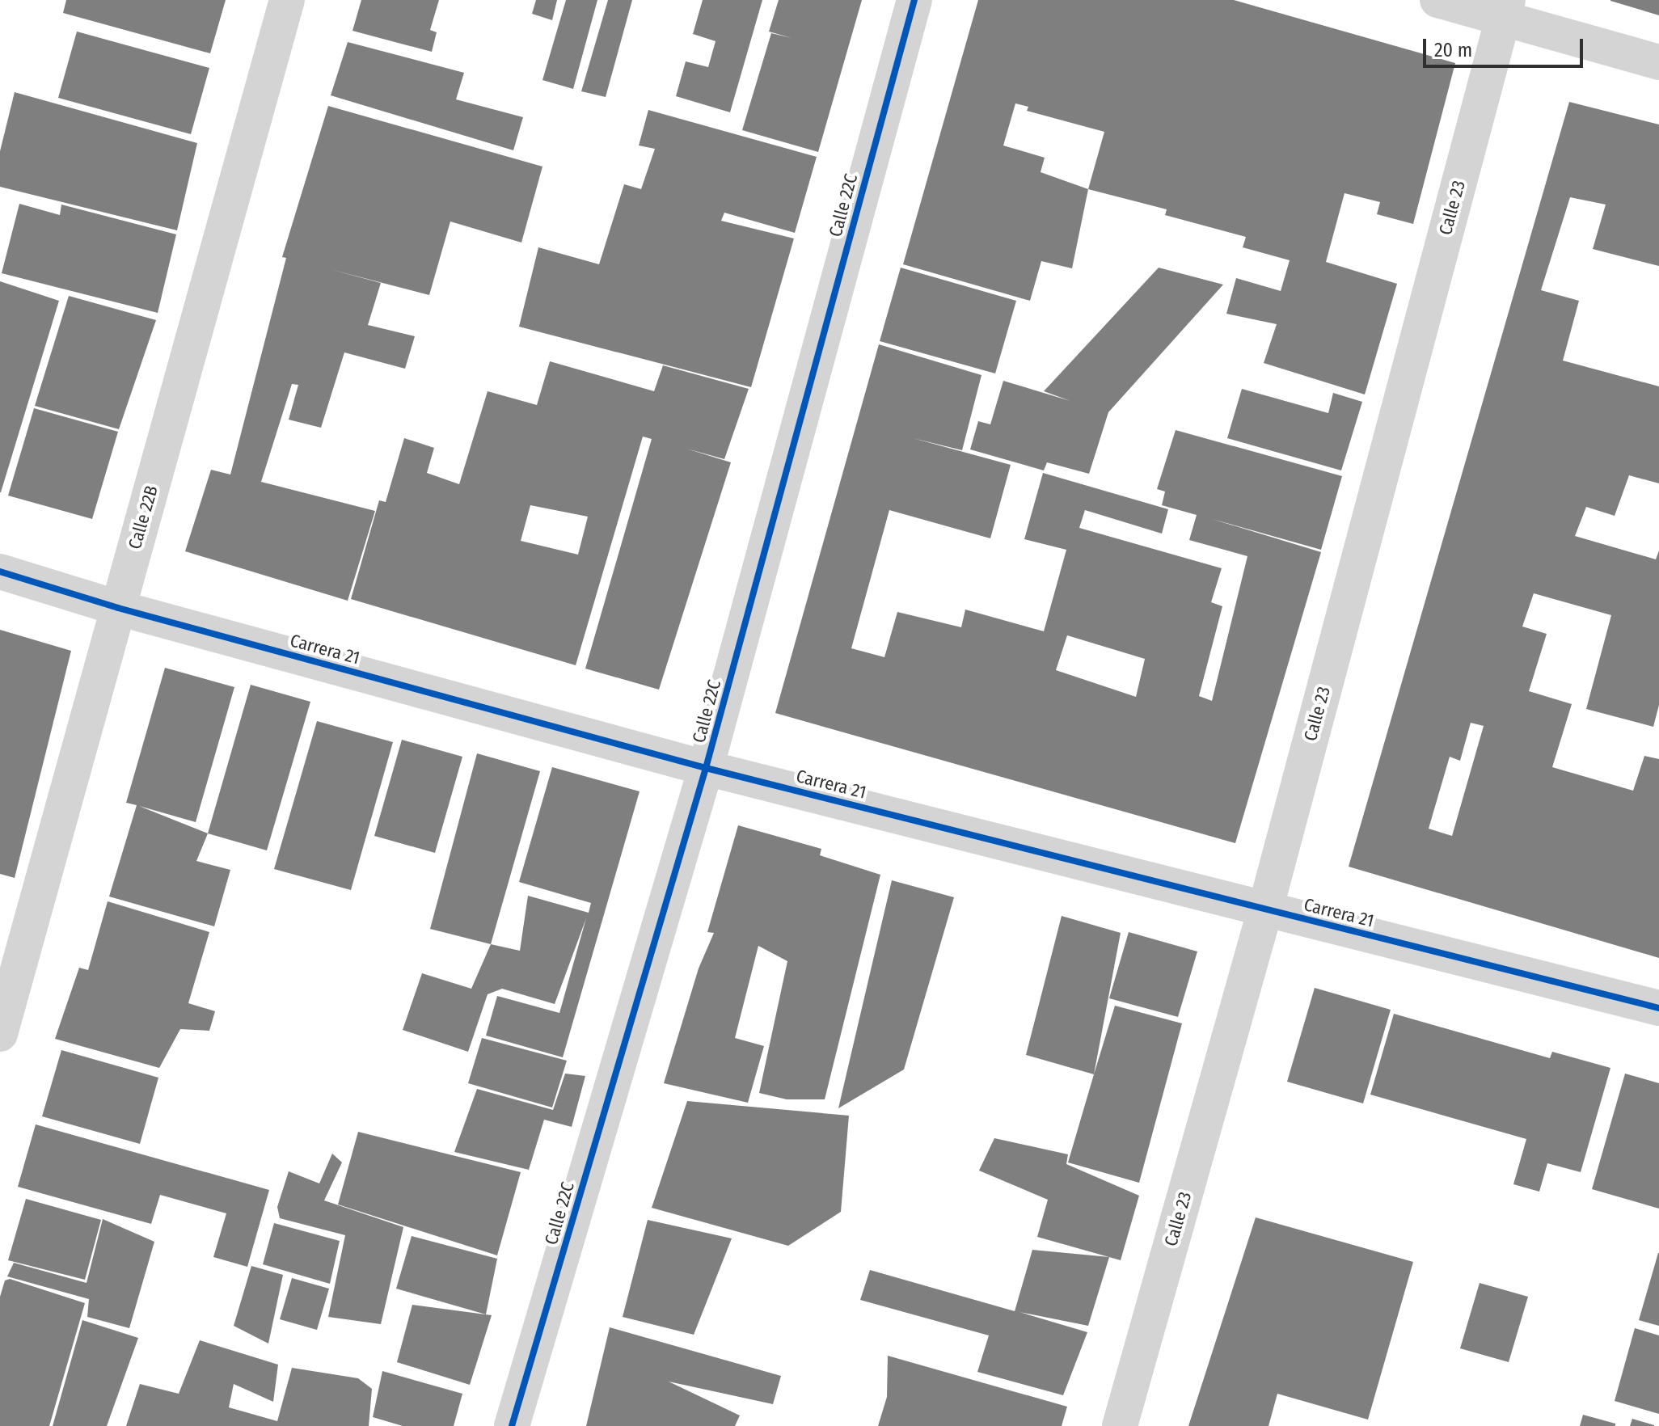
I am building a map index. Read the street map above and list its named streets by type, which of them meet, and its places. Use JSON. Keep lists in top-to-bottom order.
{
  "streets": {
    "street": [
      "Calle 22C",
      "Calle 23",
      "Calle 22B",
      "Carrera 21"
    ]
  },
  "crossings": [
    ["Calle 22C", "Carrera 21"],
    ["Calle 23", "Carrera 21"],
    ["Calle 22B", "Carrera 21"]
  ],
  "scale_bar": "20 m"
}
